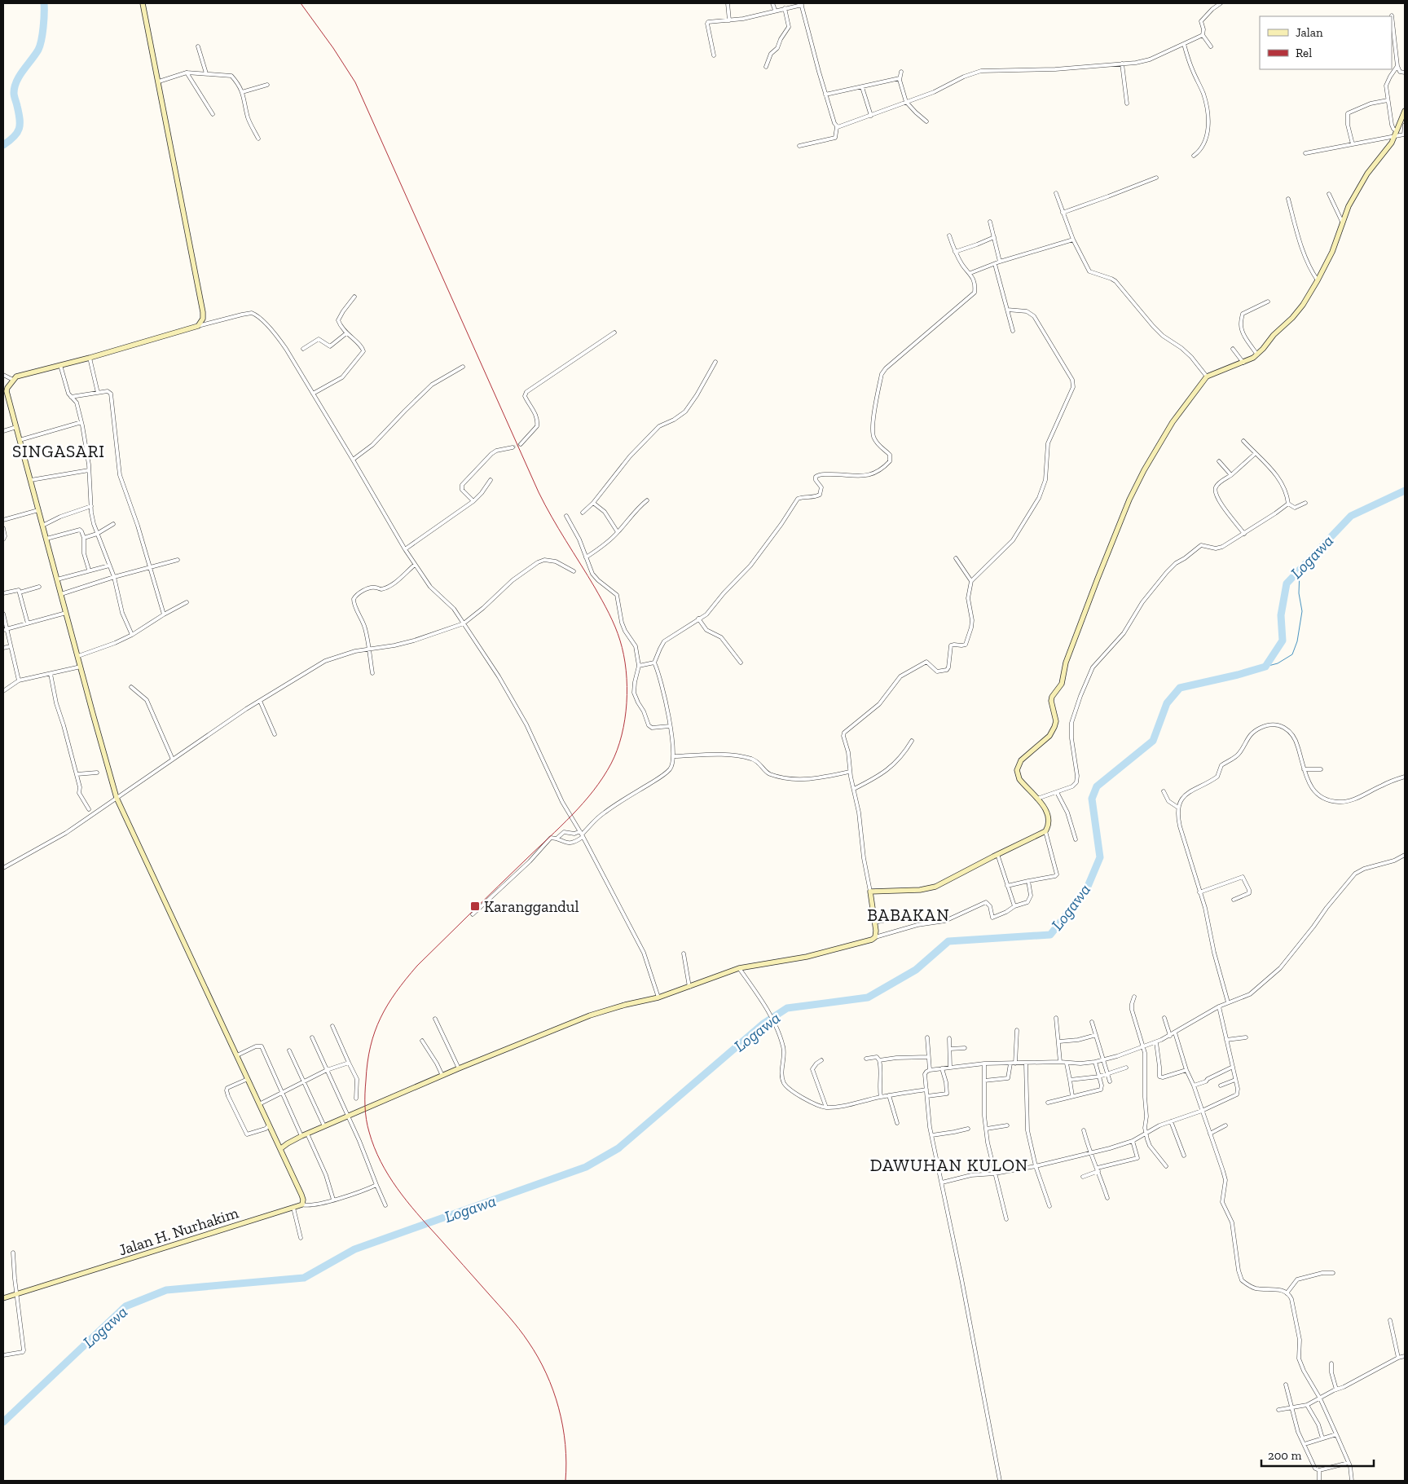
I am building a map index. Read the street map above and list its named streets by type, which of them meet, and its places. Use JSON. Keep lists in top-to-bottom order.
{
  "streets": {
    "main road": ["Jalan H. Nurhakim"]
  },
  "districts": ["SINGASARI", "BABAKAN", "DAWUHAN KULON"],
  "water": ["Logawa"],
  "places": {
    "transit": ["Karanggandul"]
  },
  "legend": ["Jalan", "Rel"],
  "scale_bar": "200 m"
}
